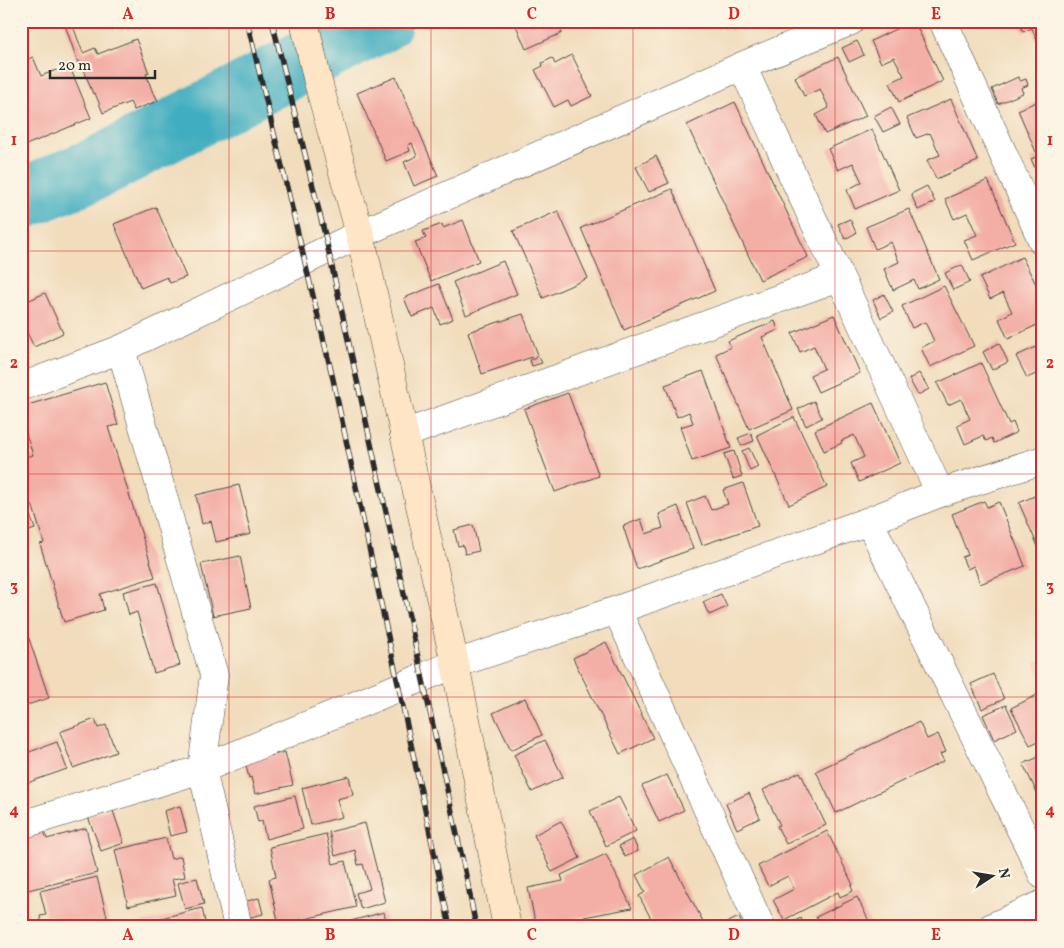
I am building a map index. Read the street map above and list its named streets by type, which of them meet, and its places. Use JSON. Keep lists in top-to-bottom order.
{
  "scale_bar": "20 m",
  "north": "right",
  "grid": {
    "columns": [
      "A",
      "B",
      "C",
      "D",
      "E"
    ],
    "rows": [
      "1",
      "2",
      "3",
      "4"
    ]
  }
}
